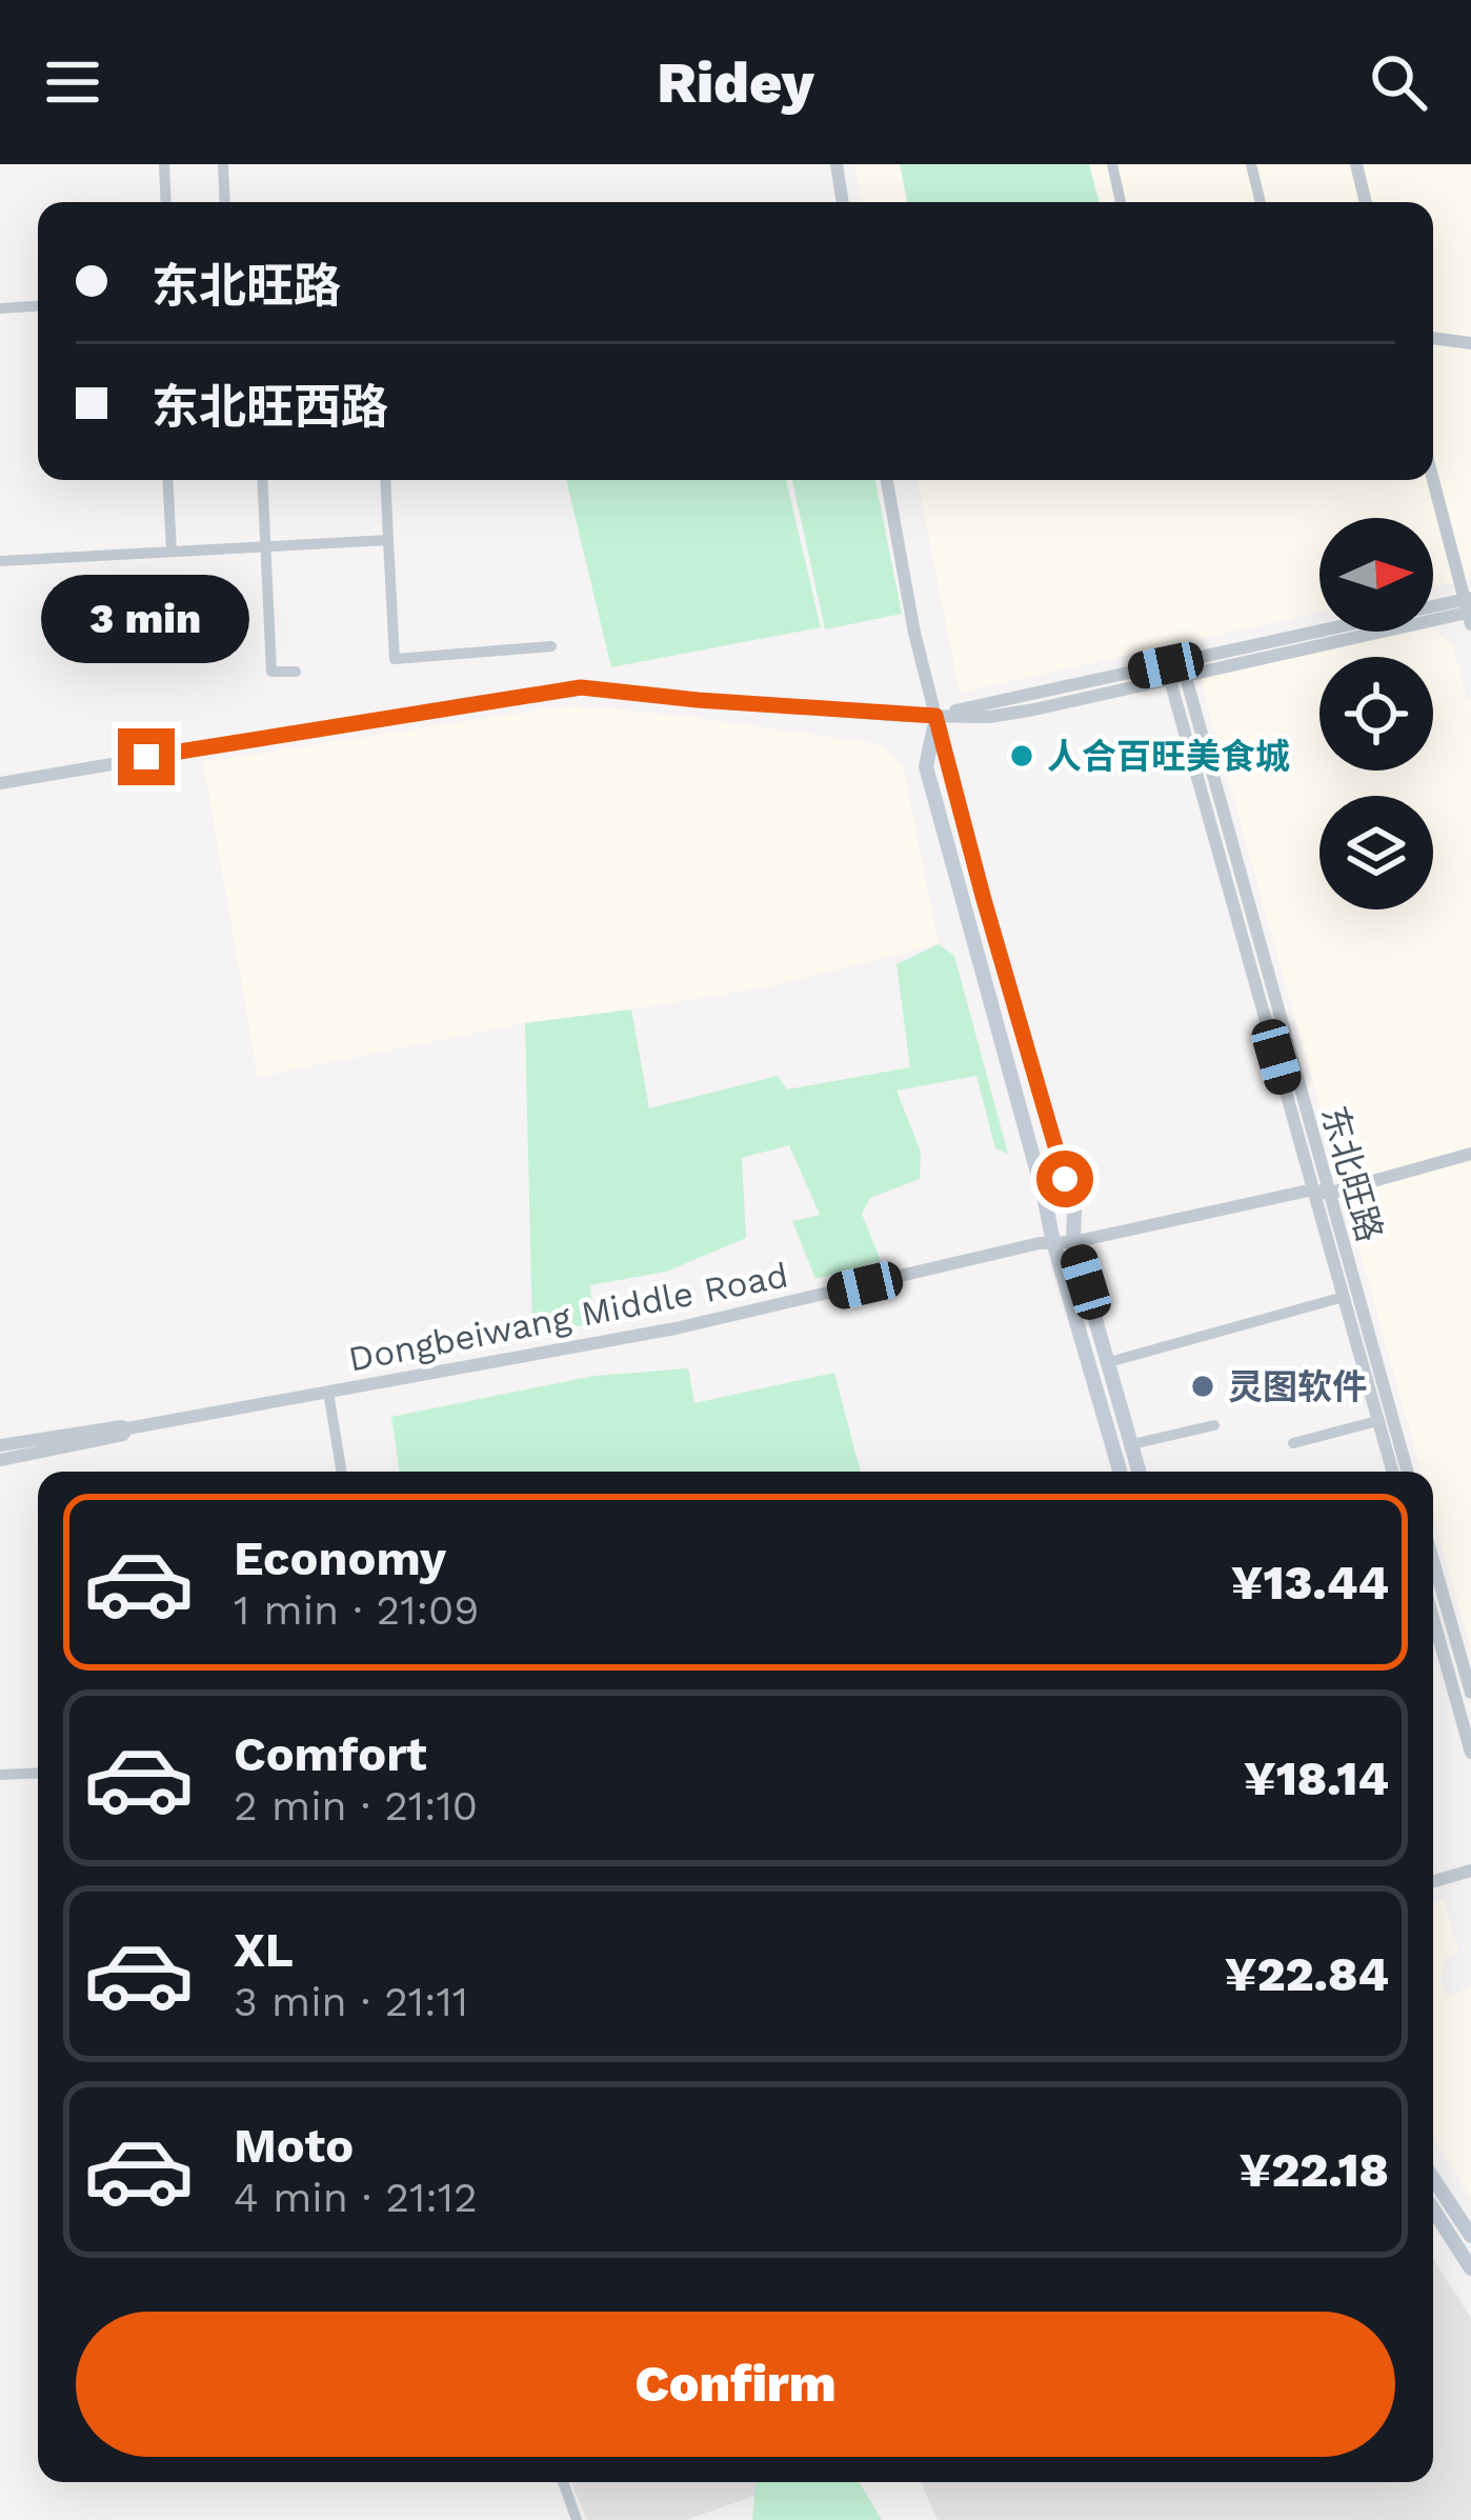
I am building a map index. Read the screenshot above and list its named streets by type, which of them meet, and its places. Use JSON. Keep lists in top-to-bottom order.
{
  "streets": {
    "street": ["东北旺路", "Dongbeiwang Middle Road"]
  },
  "crossings": [
    ["东北旺路", "Dongbeiwang Middle Road"]
  ],
  "places": ["人合百旺美食城", "灵图软件"],
  "north": "right",
  "page": {
    "header": "Ridey",
    "banner": ["东北旺路", "东北旺西路"],
    "bubble": "3 min",
    "list": [
      {
        "name": "Economy",
        "note": "1 min · 21:09",
        "value": "¥13.44"
      },
      {
        "name": "Comfort",
        "note": "2 min · 21:10",
        "value": "¥18.14"
      },
      {
        "name": "XL",
        "note": "3 min · 21:11",
        "value": "¥22.84"
      },
      {
        "name": "Moto",
        "note": "4 min · 21:12",
        "value": "¥22.18"
      }
    ],
    "buttons": "Confirm"
  }
}
